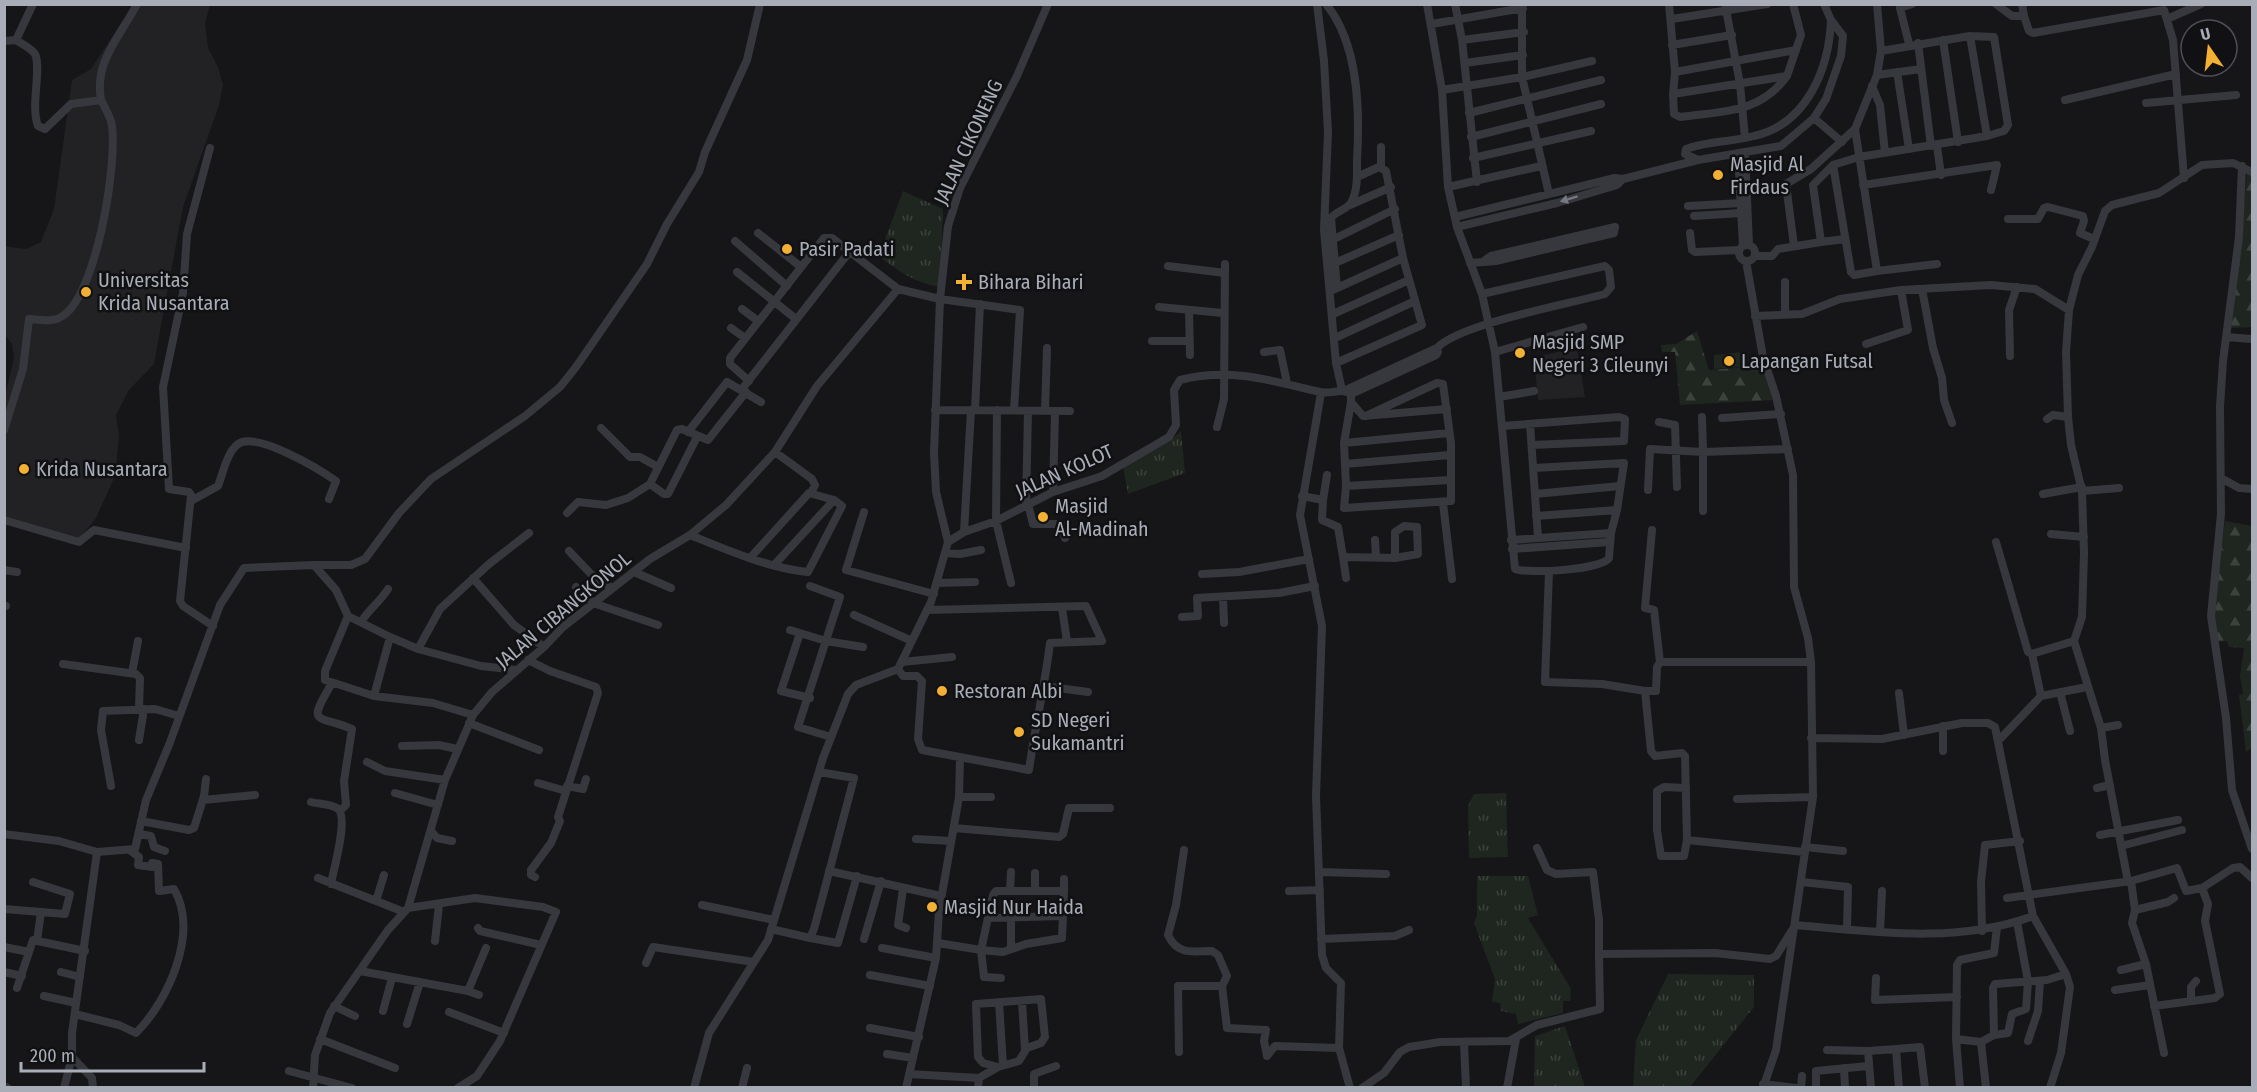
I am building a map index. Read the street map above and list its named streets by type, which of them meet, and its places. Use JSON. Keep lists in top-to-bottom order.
{
  "streets": {
    "street": ["JALAN CIKONENG", "JALAN KOLOT", "JALAN CIBANGKONOL"]
  },
  "crossings": [
    ["JALAN CIKONENG", "JALAN KOLOT"]
  ],
  "places": {
    "other": [
      "Masjid Al Firdaus",
      "Pasir Padati",
      "Universitas Krida Nusantara",
      "Masjid SMP Negeri 3 Cileunyi",
      "Lapangan Futsal",
      "Krida Nusantara",
      "Masjid Al-Madinah",
      "Restoran Albi",
      "SD Negeri Sukamantri",
      "Masjid Nur Haida"
    ],
    "health": ["Bihara Bihari"]
  },
  "scale_bar": "200 m",
  "north": "top"
}
